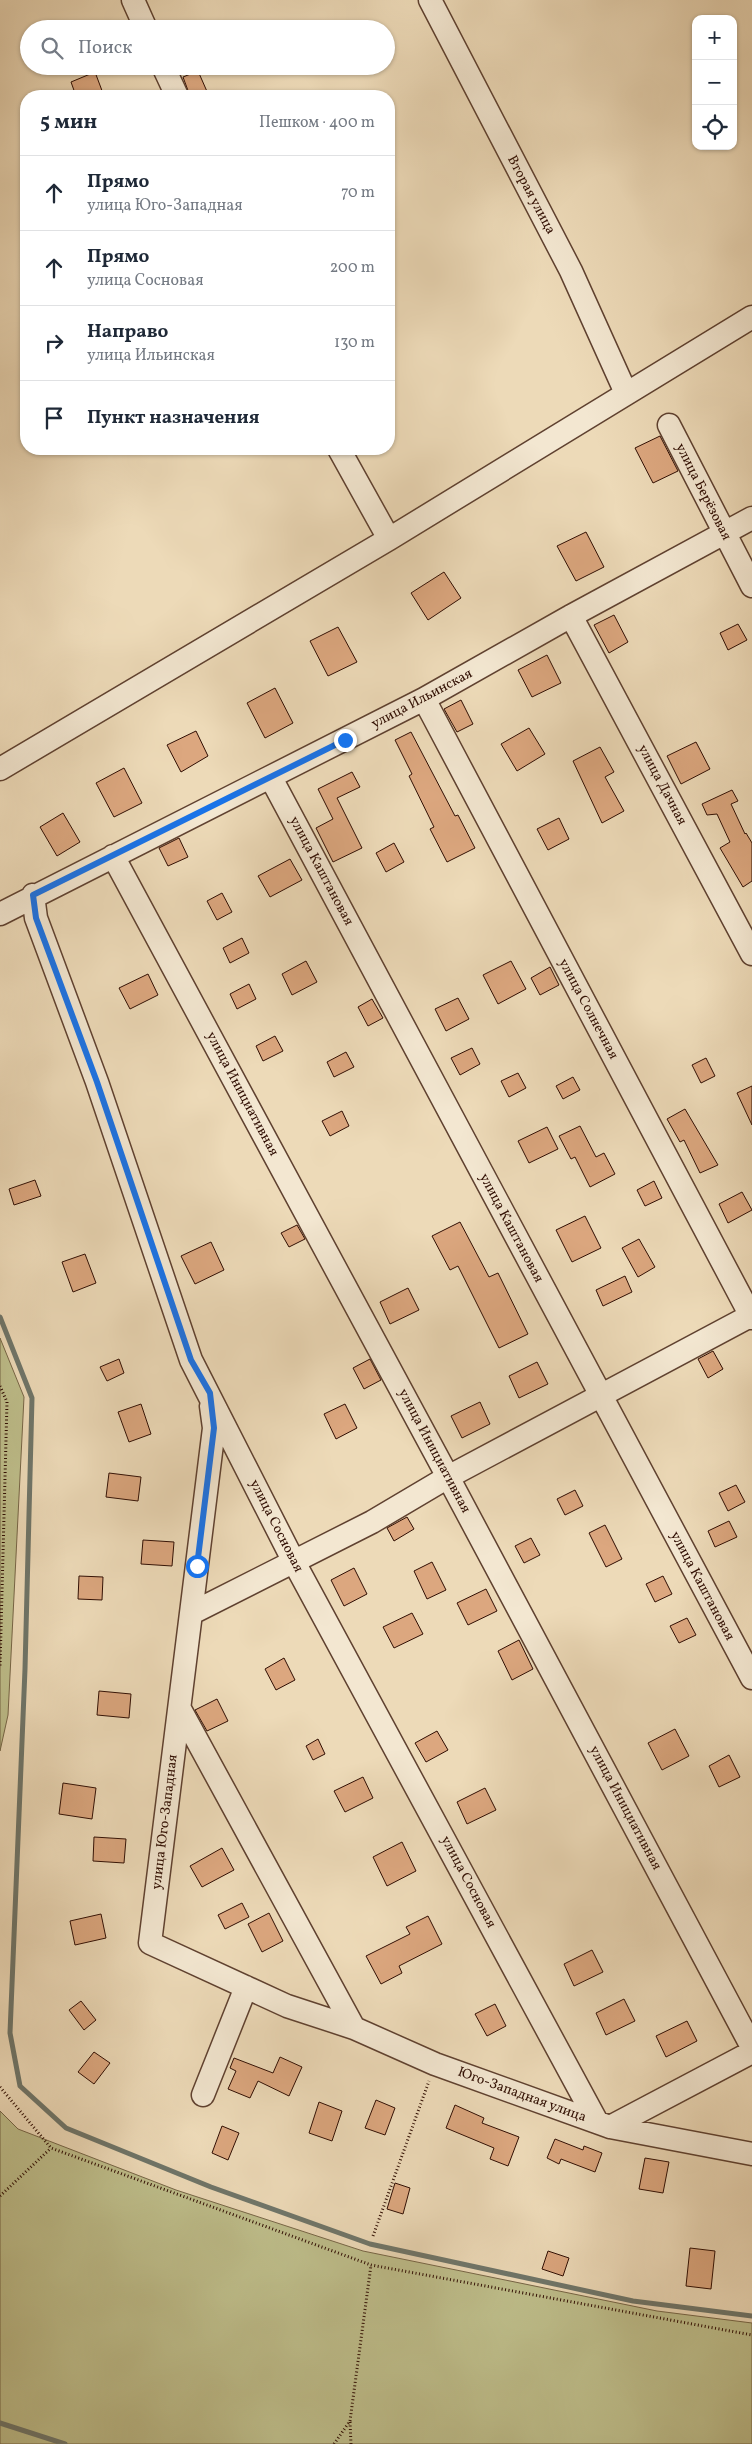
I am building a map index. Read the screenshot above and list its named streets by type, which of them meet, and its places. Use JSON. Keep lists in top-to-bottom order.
{
  "streets": {
    "street": [
      "Вторая улица",
      "улица Берёзовая",
      "улица Ильинская",
      "улица Дачная",
      "улица Каштановая",
      "улица Солнечная",
      "улица Инициативная",
      "улица Сосновая",
      "улица Юго-Западная",
      "Юго-Западная улица"
    ]
  },
  "crossings": [
    ["улица Берёзовая", "улица Ильинская"],
    ["улица Ильинская", "улица Дачная"],
    ["улица Ильинская", "улица Каштановая"],
    ["улица Ильинская", "улица Солнечная"],
    ["улица Ильинская", "улица Инициативная"],
    ["улица Ильинская", "улица Сосновая"],
    ["улица Сосновая", "улица Юго-Западная"],
    ["улица Сосновая", "Юго-Западная улица"],
    ["улица Юго-Западная", "Юго-Западная улица"]
  ],
  "page": {
    "map_buttons": ["+", "−"],
    "search": "Поиск",
    "heading": ["5 мин", "Пешком · 400 m"],
    "list": [
      ["Прямо", "улица Юго-Западная", "70 m"],
      ["Прямо", "улица Сосновая", "200 m"],
      ["Направо", "улица Ильинская", "130 m"],
      "Пункт назначения"
    ]
  }
}
